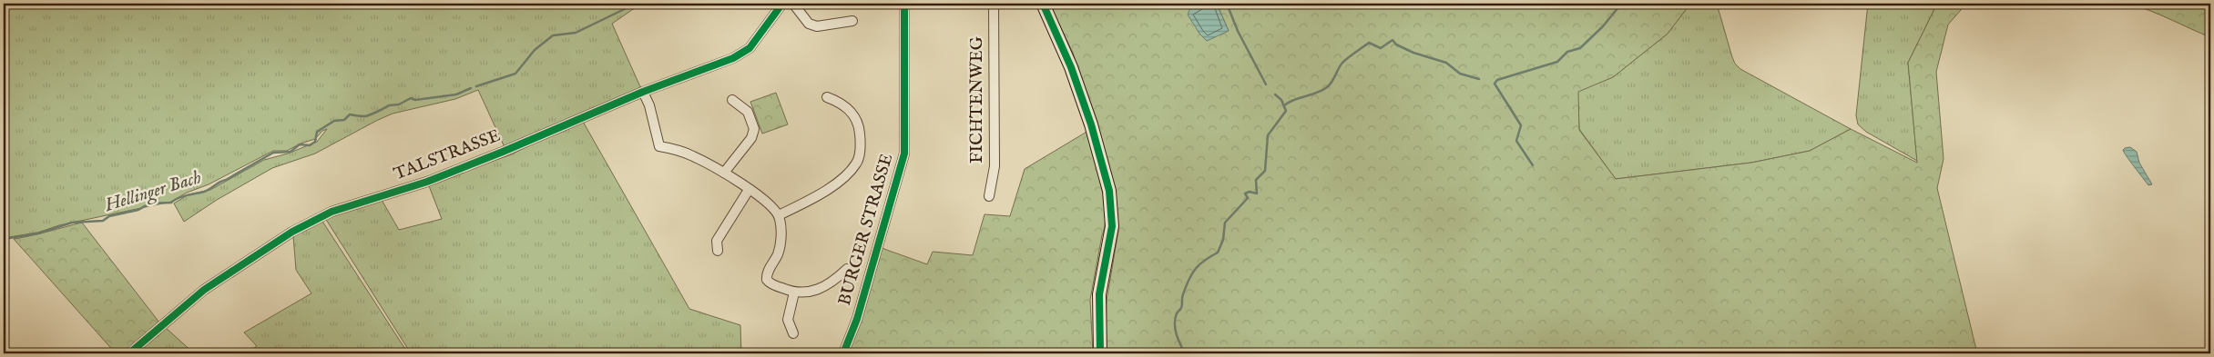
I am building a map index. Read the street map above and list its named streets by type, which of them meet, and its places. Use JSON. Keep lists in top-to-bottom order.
{
  "streets": {
    "street": ["FICHTENWEG", "TALSTRASSE", "BURGER STRASSE"]
  },
  "water": ["Hellinger Bach"]
}
